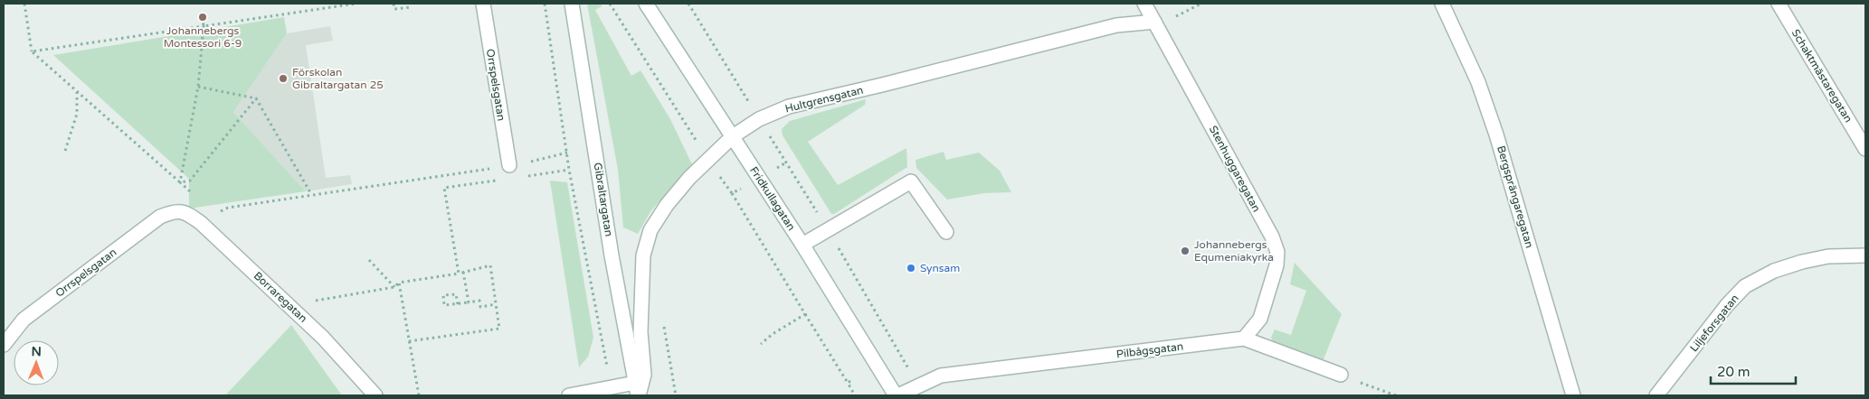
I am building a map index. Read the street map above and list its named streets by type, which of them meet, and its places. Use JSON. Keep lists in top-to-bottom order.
{
  "streets": {
    "street": [
      "Schaktmästaregatan",
      "Orrspelsgatan",
      "Hultgrensgatan",
      "Stenhuggaregatan",
      "Bergsprängaregatan",
      "Fridkullagatan",
      "Gibraltargatan",
      "Borraregatan",
      "Liljeforsgatan",
      "Pilbågsgatan"
    ]
  },
  "crossings": [
    ["Orrspelsgatan", "Borraregatan"],
    ["Hultgrensgatan", "Stenhuggaregatan"],
    ["Hultgrensgatan", "Fridkullagatan"],
    ["Hultgrensgatan", "Gibraltargatan"],
    ["Stenhuggaregatan", "Pilbågsgatan"],
    ["Fridkullagatan", "Pilbågsgatan"]
  ],
  "places": [
    "Johannebergs Montessori 6-9",
    "Förskolan Gibraltargatan 25",
    "Johannebergs Equmeniakyrka",
    "Synsam"
  ],
  "scale_bar": "20 m",
  "north": "top"
}
